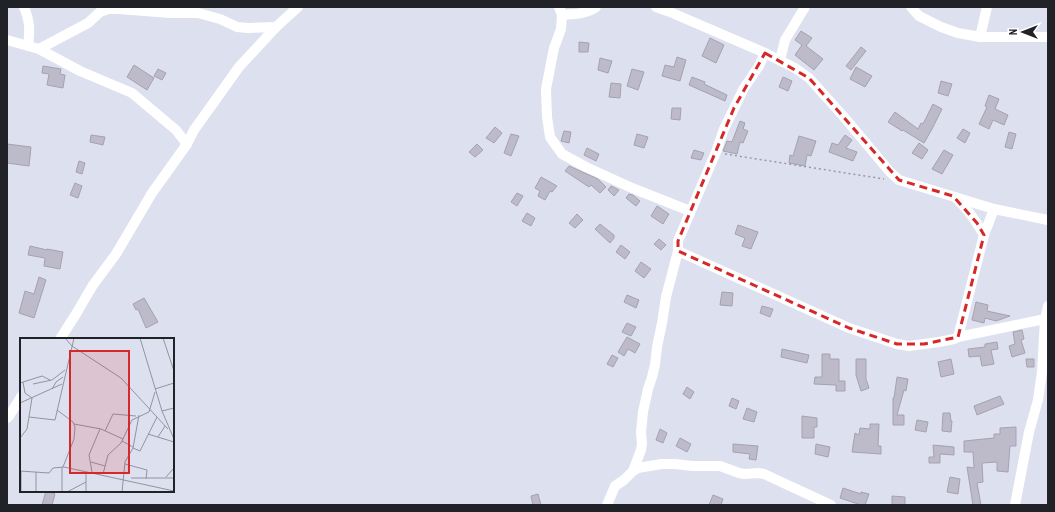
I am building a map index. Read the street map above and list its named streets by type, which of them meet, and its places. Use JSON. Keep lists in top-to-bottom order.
{
  "north": "left"
}
